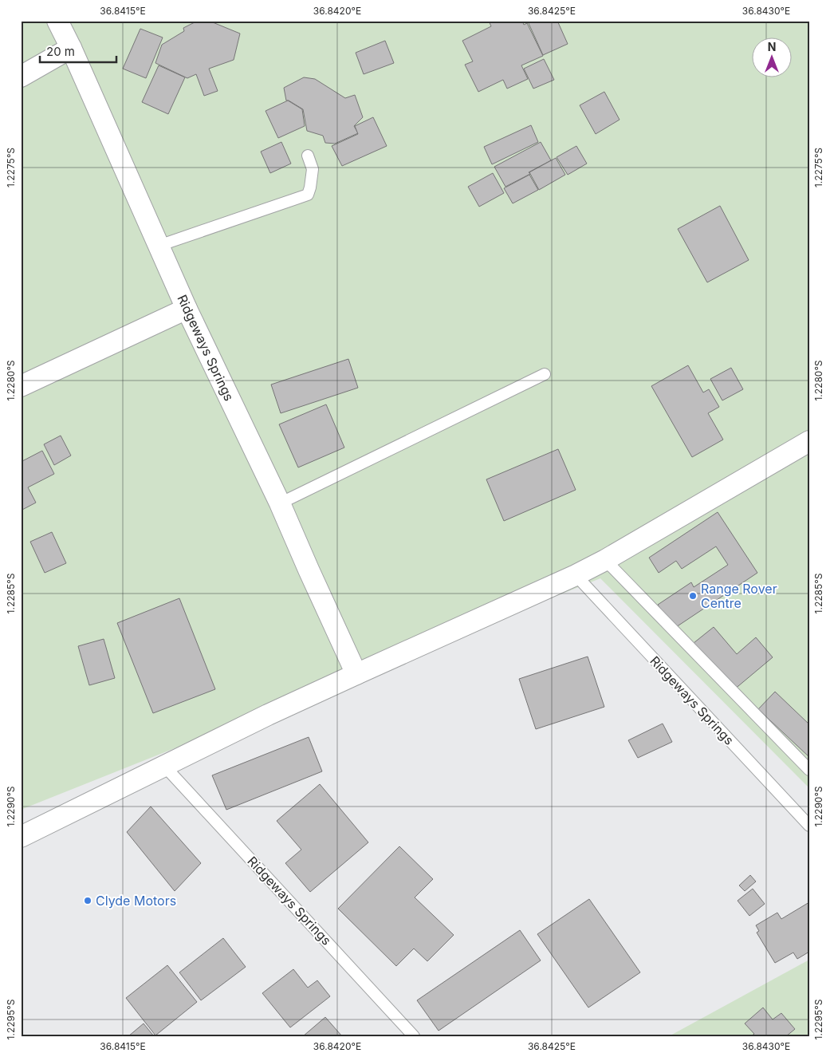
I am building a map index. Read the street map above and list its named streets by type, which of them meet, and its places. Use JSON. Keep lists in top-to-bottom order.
{
  "streets": {
    "street": ["Ridgeways Springs"]
  },
  "places": ["Range Rover Centre", "Clyde Motors"],
  "scale_bar": "20 m",
  "north": "top",
  "coordinates": [
    "36.8415°E",
    "36.8420°E",
    "36.8425°E",
    "36.8430°E",
    "1.2275°S",
    "1.2280°S",
    "1.2285°S",
    "1.2290°S",
    "1.2295°S"
  ]
}
